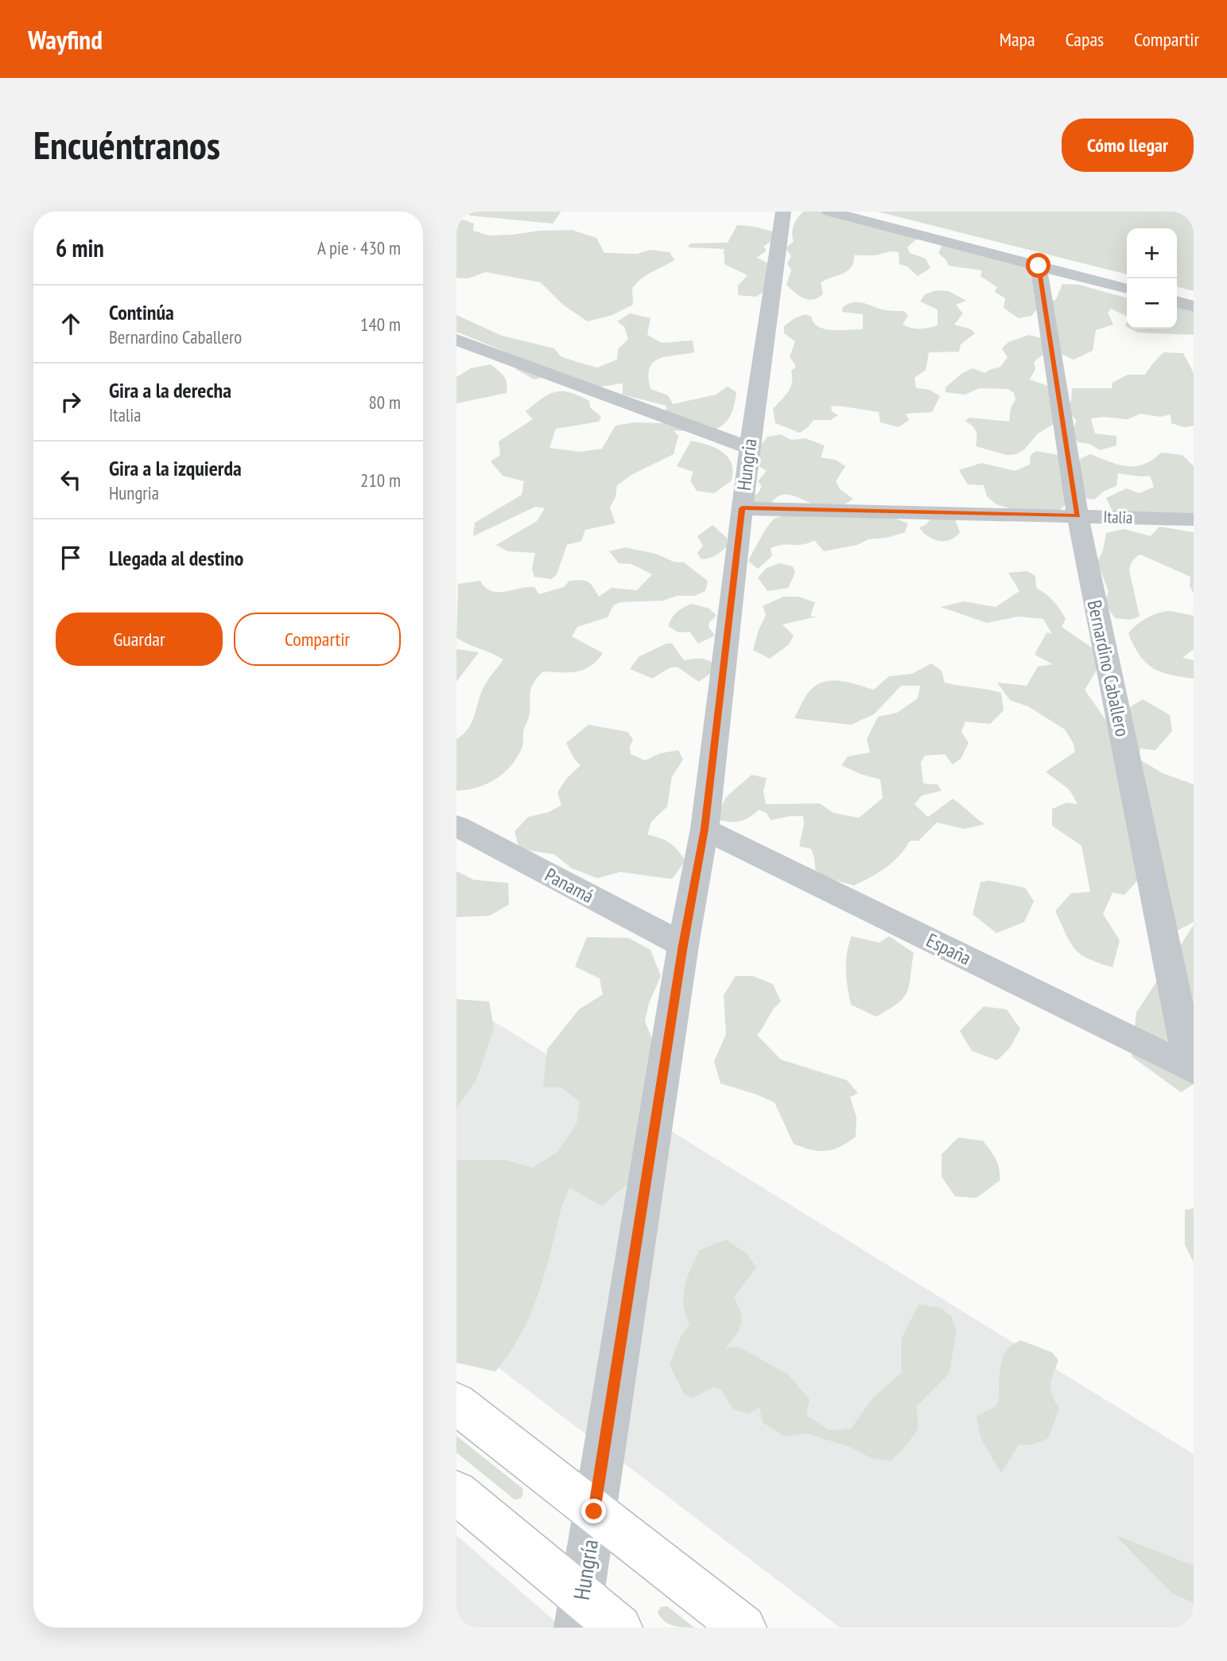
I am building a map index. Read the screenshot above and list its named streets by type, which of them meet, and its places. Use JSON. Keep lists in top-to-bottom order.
{
  "streets": {
    "street": [
      "Hungria",
      "Italia",
      "Bernardino Caballero",
      "Panamá",
      "España",
      "Hungría"
    ]
  },
  "crossings": [
    ["Hungria", "Italia"],
    ["Hungria", "Panamá"],
    ["Hungria", "España"],
    ["Hungria", "Hungría"],
    ["Italia", "Bernardino Caballero"],
    ["Bernardino Caballero", "España"]
  ],
  "page": {
    "header": "Wayfind",
    "nav": ["Mapa", "Capas", "Compartir"],
    "buttons": [
      "Cómo llegar",
      ["Guardar", "Compartir"]
    ],
    "title": "Encuéntranos",
    "heading": ["6 min", "A pie · 430 m"],
    "map_buttons": ["+", "−"],
    "list": [
      ["Continúa", "Bernardino Caballero", "140 m"],
      ["Gira a la derecha", "Italia", "80 m"],
      ["Gira a la izquierda", "Hungria", "210 m"],
      "Llegada al destino"
    ]
  }
}
